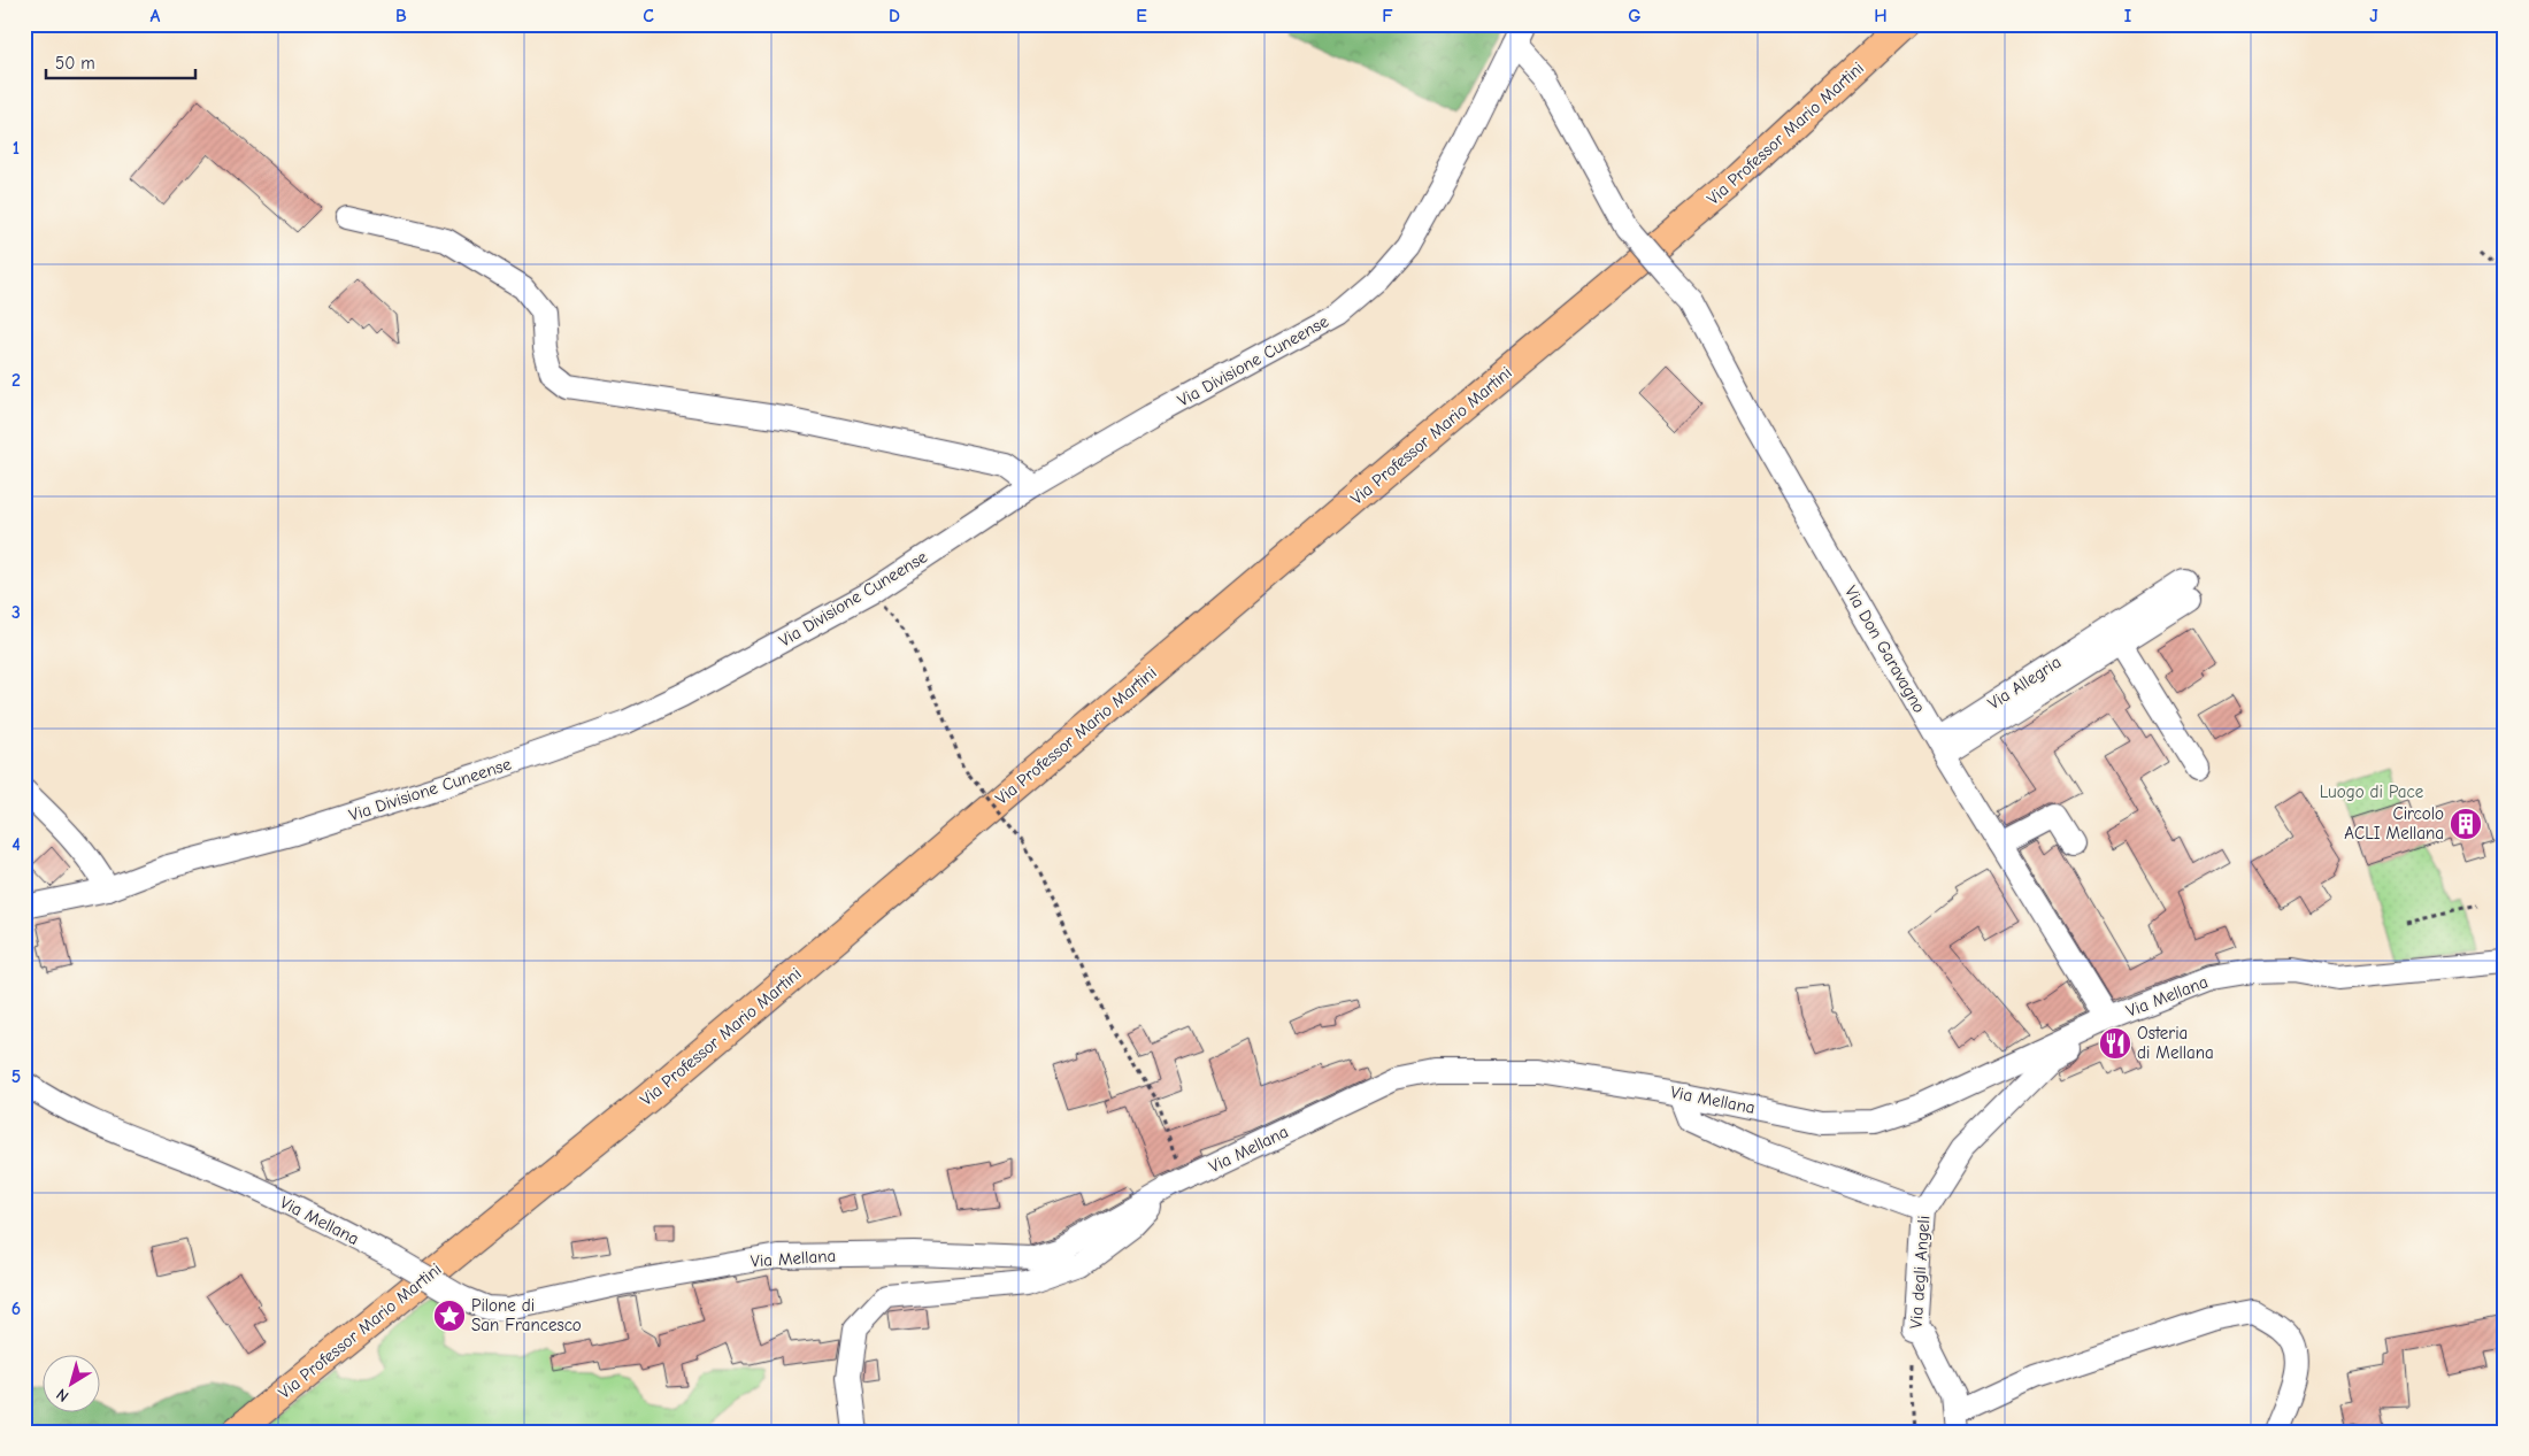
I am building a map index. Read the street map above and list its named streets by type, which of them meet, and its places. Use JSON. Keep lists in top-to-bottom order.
{
  "streets": {
    "main road": ["Via Professor Mario Martini"],
    "street": [
      "Via Divisione Cuneense",
      "Via Don Garavagno",
      "Via Allegria",
      "Via Mellana",
      "Via degli Angeli"
    ]
  },
  "crossings": [
    ["Via Divisione Cuneense", "Via Don Garavagno"],
    ["Via Don Garavagno", "Via Allegria"],
    ["Via Don Garavagno", "Via Mellana"],
    ["Via Don Garavagno", "Via degli Angeli"],
    ["Via Mellana", "Via degli Angeli"]
  ],
  "parks": ["Luogo di Pace"],
  "places": {
    "building": ["Circolo ACLI Mellana"],
    "restaurant": ["Osteria di Mellana"],
    "place": ["Pilone di San Francesco"]
  },
  "scale_bar": "50 m",
  "north": "bottom left",
  "grid": {
    "columns": [
      "A",
      "B",
      "C",
      "D",
      "E",
      "F",
      "G",
      "H",
      "I",
      "J"
    ],
    "rows": [
      "1",
      "2",
      "3",
      "4",
      "5",
      "6"
    ]
  }
}
